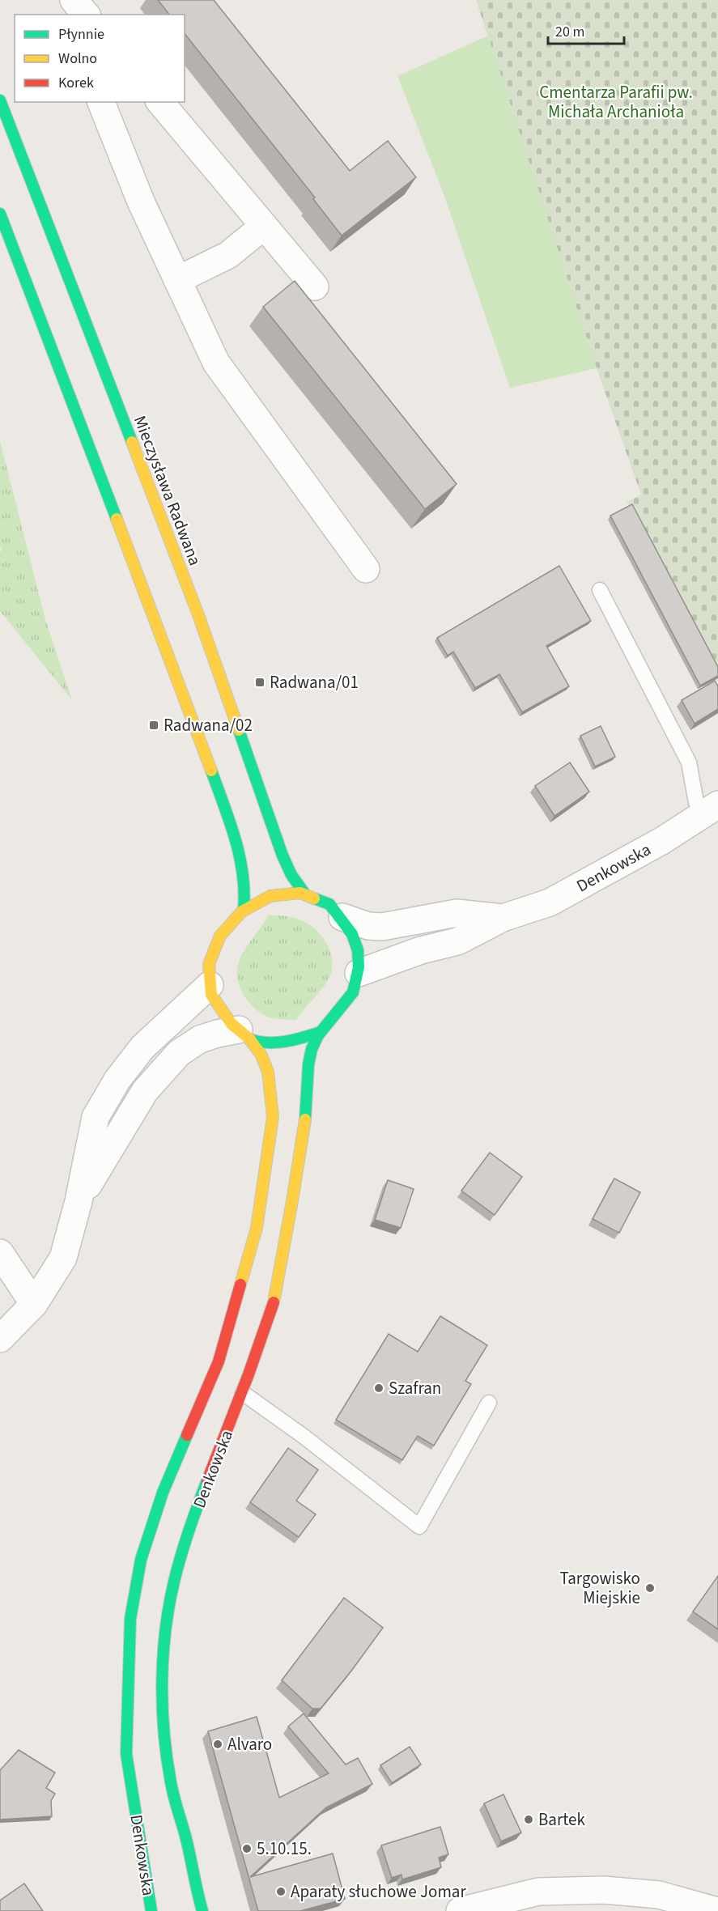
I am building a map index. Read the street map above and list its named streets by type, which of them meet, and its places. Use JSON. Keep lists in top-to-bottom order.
{
  "streets": {
    "main road": ["Mieczysława Radwana", "Denkowska"]
  },
  "crossings": [
    ["Mieczysława Radwana", "Denkowska"]
  ],
  "parks": ["Cmentarza Parafii pw. Michała Archanioła"],
  "places": {
    "transit": ["Radwana/01", "Radwana/02"],
    "other": [
      "Szafran",
      "Targowisko Miejskie",
      "Alvaro",
      "Bartek",
      "5.10.15.",
      "Aparaty słuchowe Jomar"
    ]
  },
  "legend": ["Płynnie", "Wolno", "Korek"],
  "scale_bar": "20 m"
}
